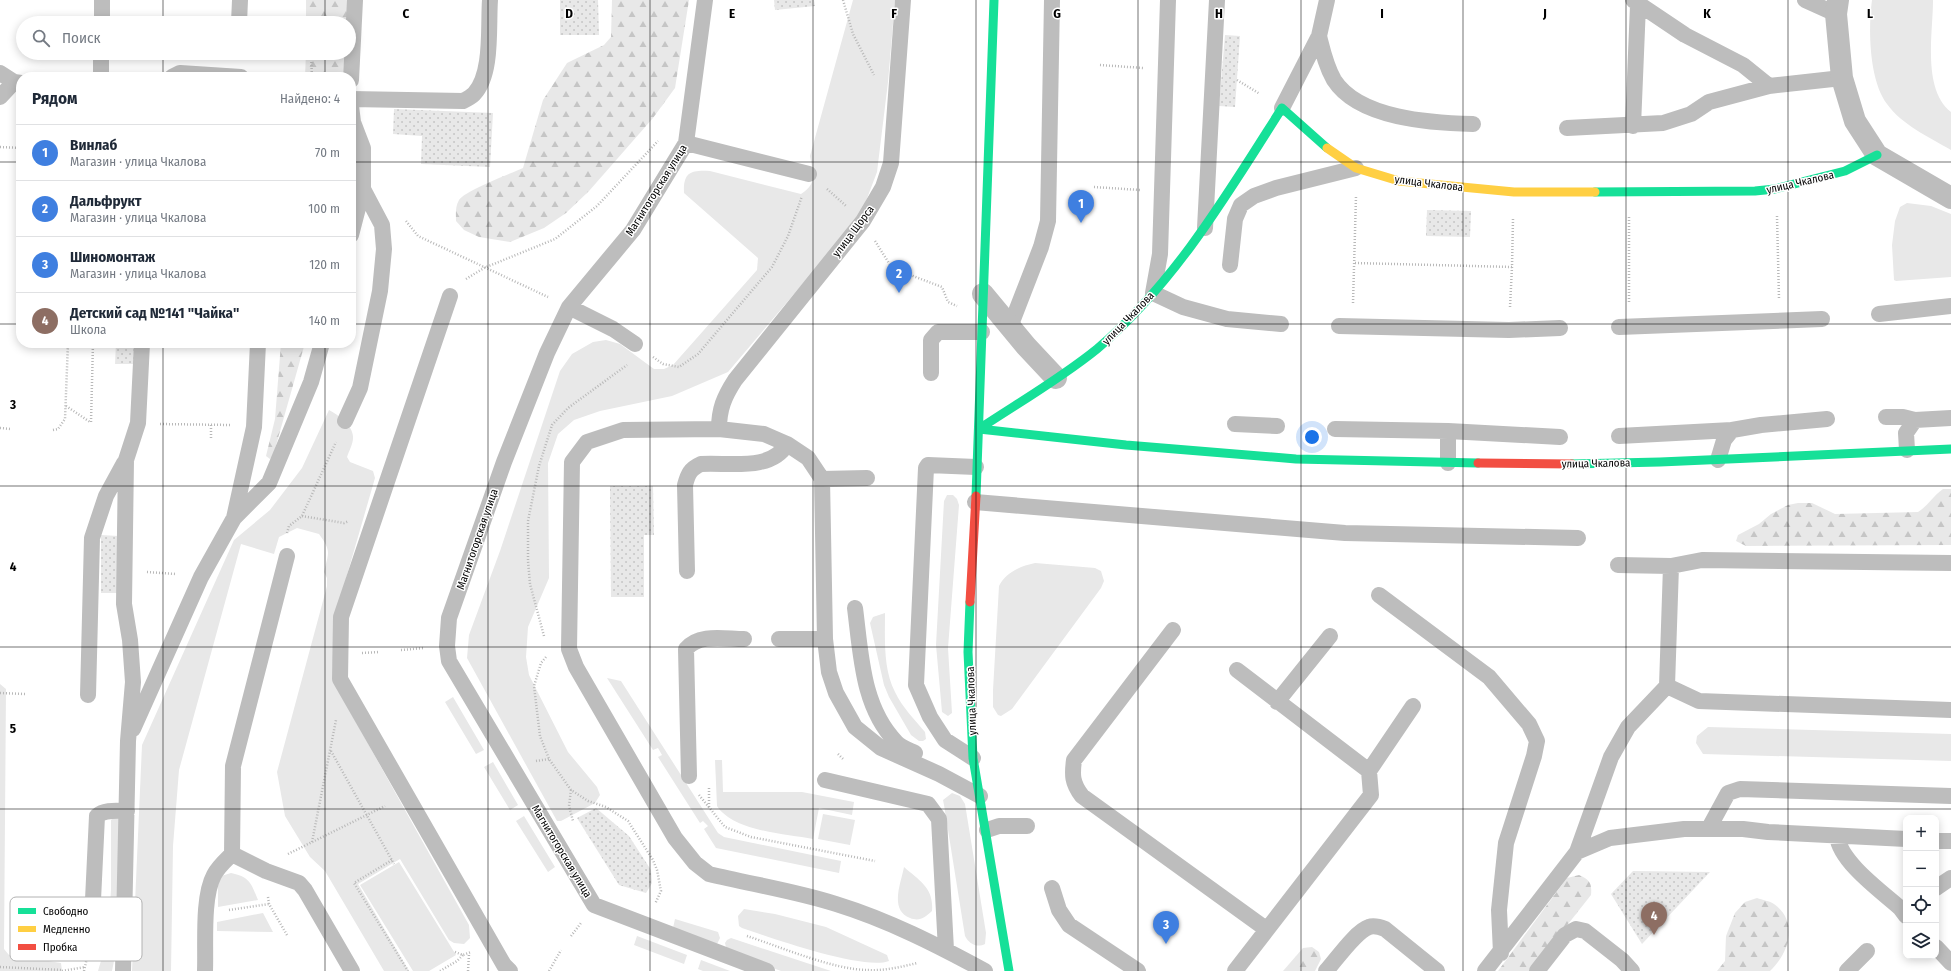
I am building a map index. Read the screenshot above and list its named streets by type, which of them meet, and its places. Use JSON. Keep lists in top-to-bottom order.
{
  "streets": {
    "street": ["улица Чкалова"],
    "lane": ["Магнитогорская улица", "улица Щорса"]
  },
  "legend": ["Свободно", "Медленно", "Пробка"],
  "page": {
    "search": "Поиск",
    "heading": ["Рядом", "Найдено: 4"],
    "list": [
      {
        "mark": "1",
        "name": "Винлаб",
        "note": "Магазин · улица Чкалова",
        "value": "70 m"
      },
      {
        "mark": "2",
        "name": "Дальфрукт",
        "note": "Магазин · улица Чкалова",
        "value": "100 m"
      },
      {
        "mark": "3",
        "name": "Шиномонтаж",
        "note": "Магазин · улица Чкалова",
        "value": "120 m"
      },
      {
        "mark": "4",
        "name": "Детский сад №141 \"Чайка\"",
        "note": "Школа",
        "value": "140 m"
      }
    ],
    "pins": [
      "1",
      "2",
      "4",
      "3"
    ],
    "map_buttons": ["+", "−"]
  },
  "grid": {
    "columns": [
      "C",
      "D",
      "E",
      "F",
      "G",
      "H",
      "I",
      "J",
      "K",
      "L"
    ],
    "rows": ["3", "4", "5"]
  }
}
